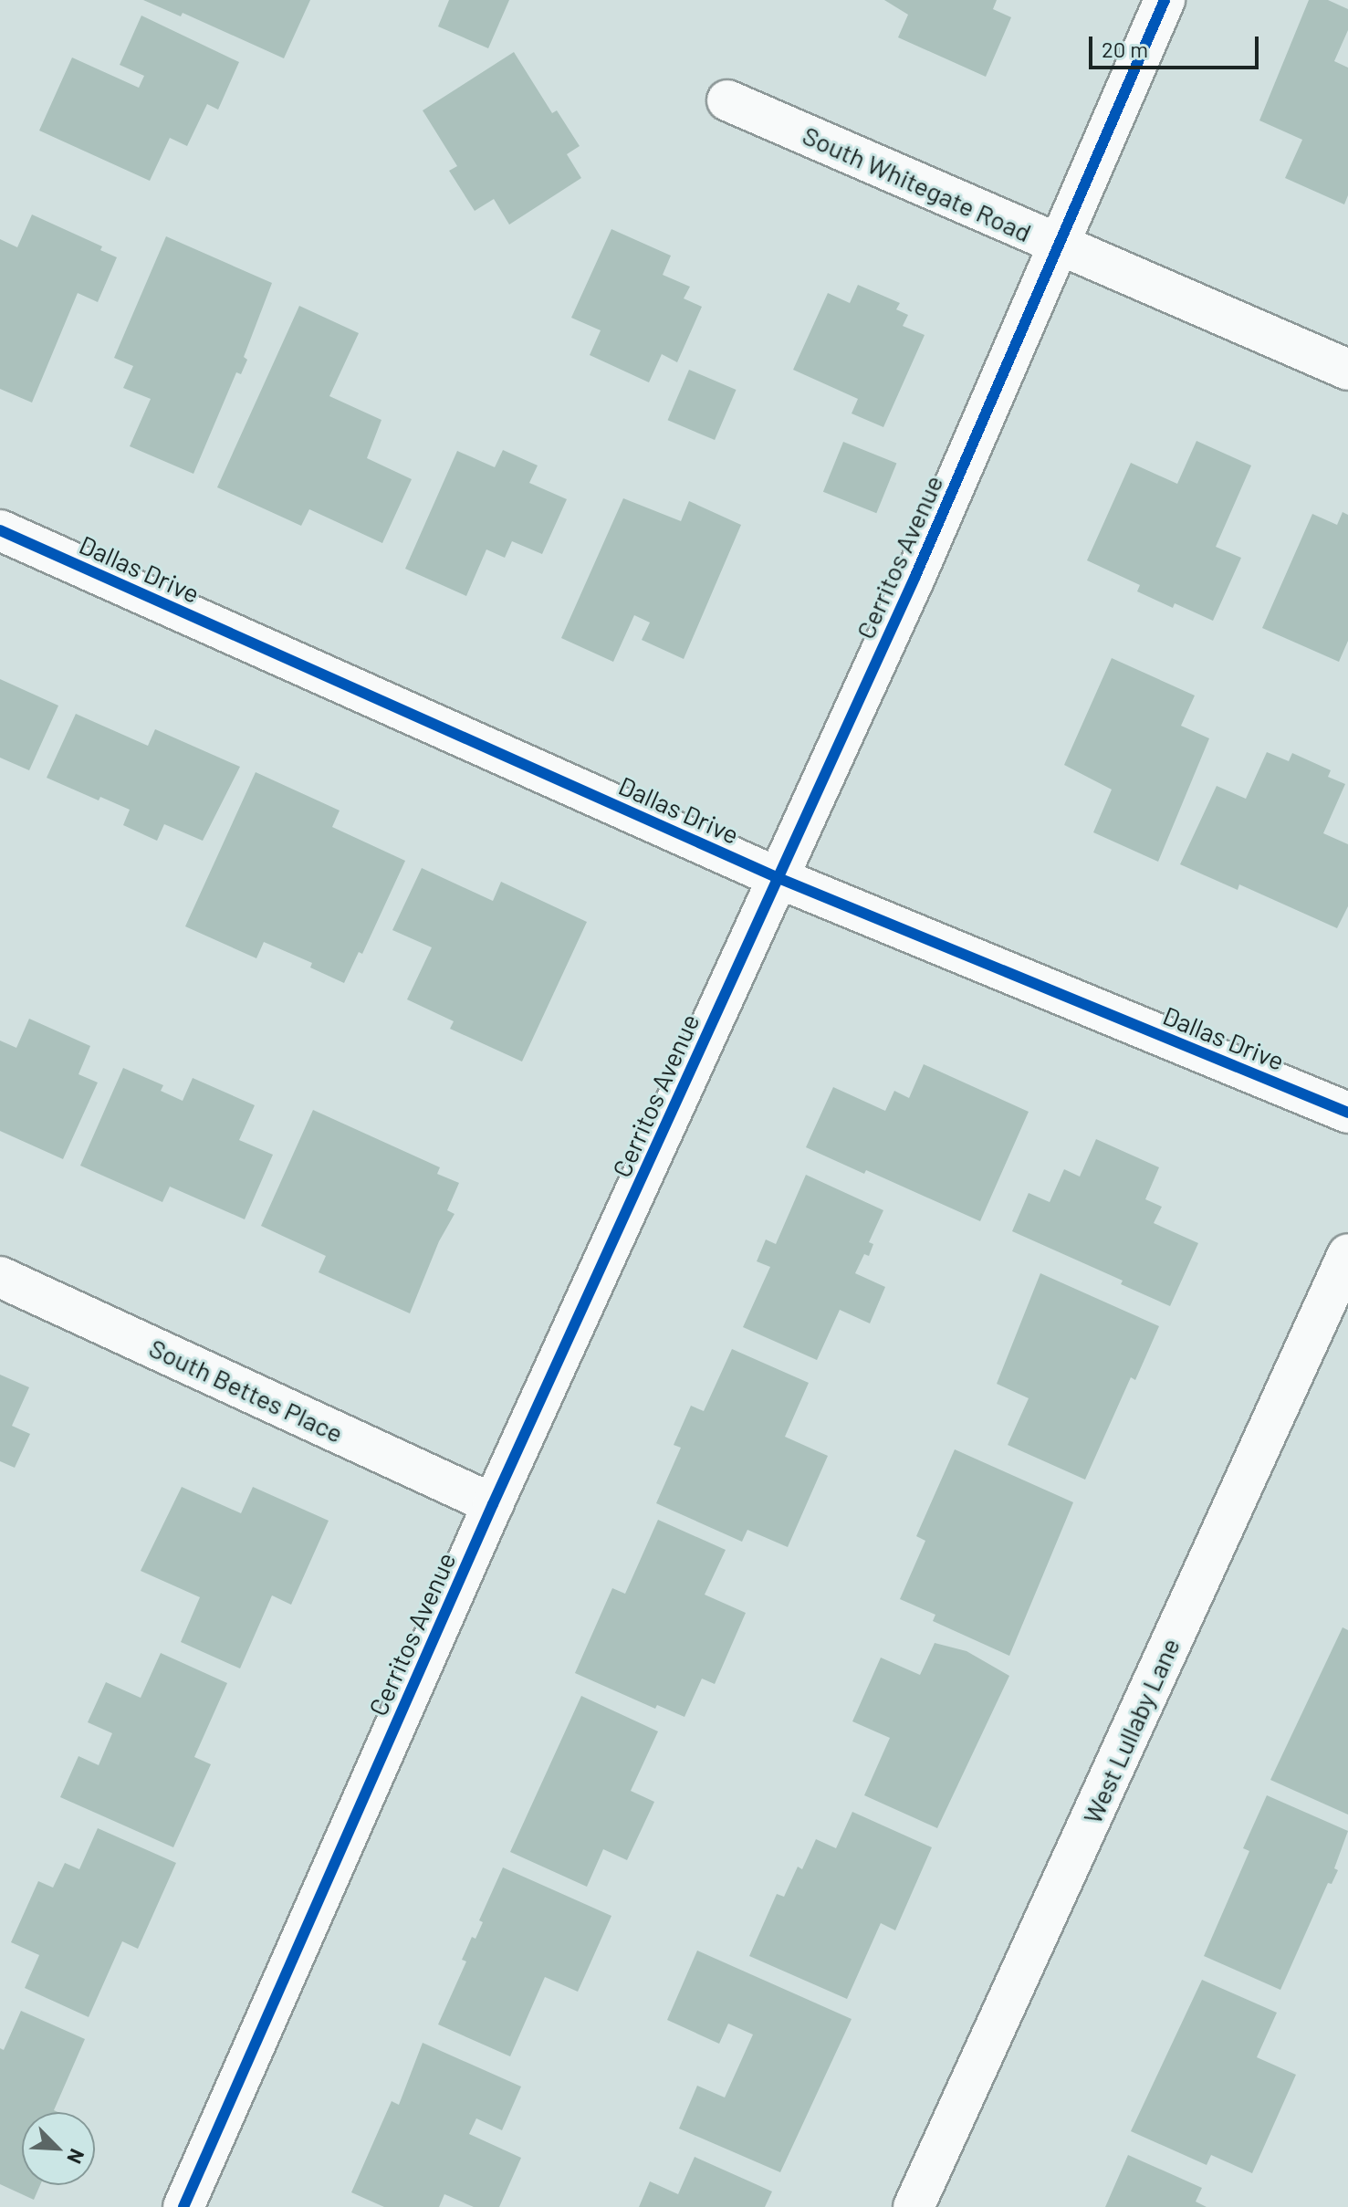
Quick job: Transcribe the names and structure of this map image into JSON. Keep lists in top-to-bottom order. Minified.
{"streets":{"street":["South Whitegate Road","Cerritos Avenue","Dallas Drive","South Bettes Place","West Lullaby Lane"]},"crossings":[["South Whitegate Road","Cerritos Avenue"],["Cerritos Avenue","Dallas Drive"],["Cerritos Avenue","South Bettes Place"]],"scale_bar":"20 m","north":"bottom right"}
